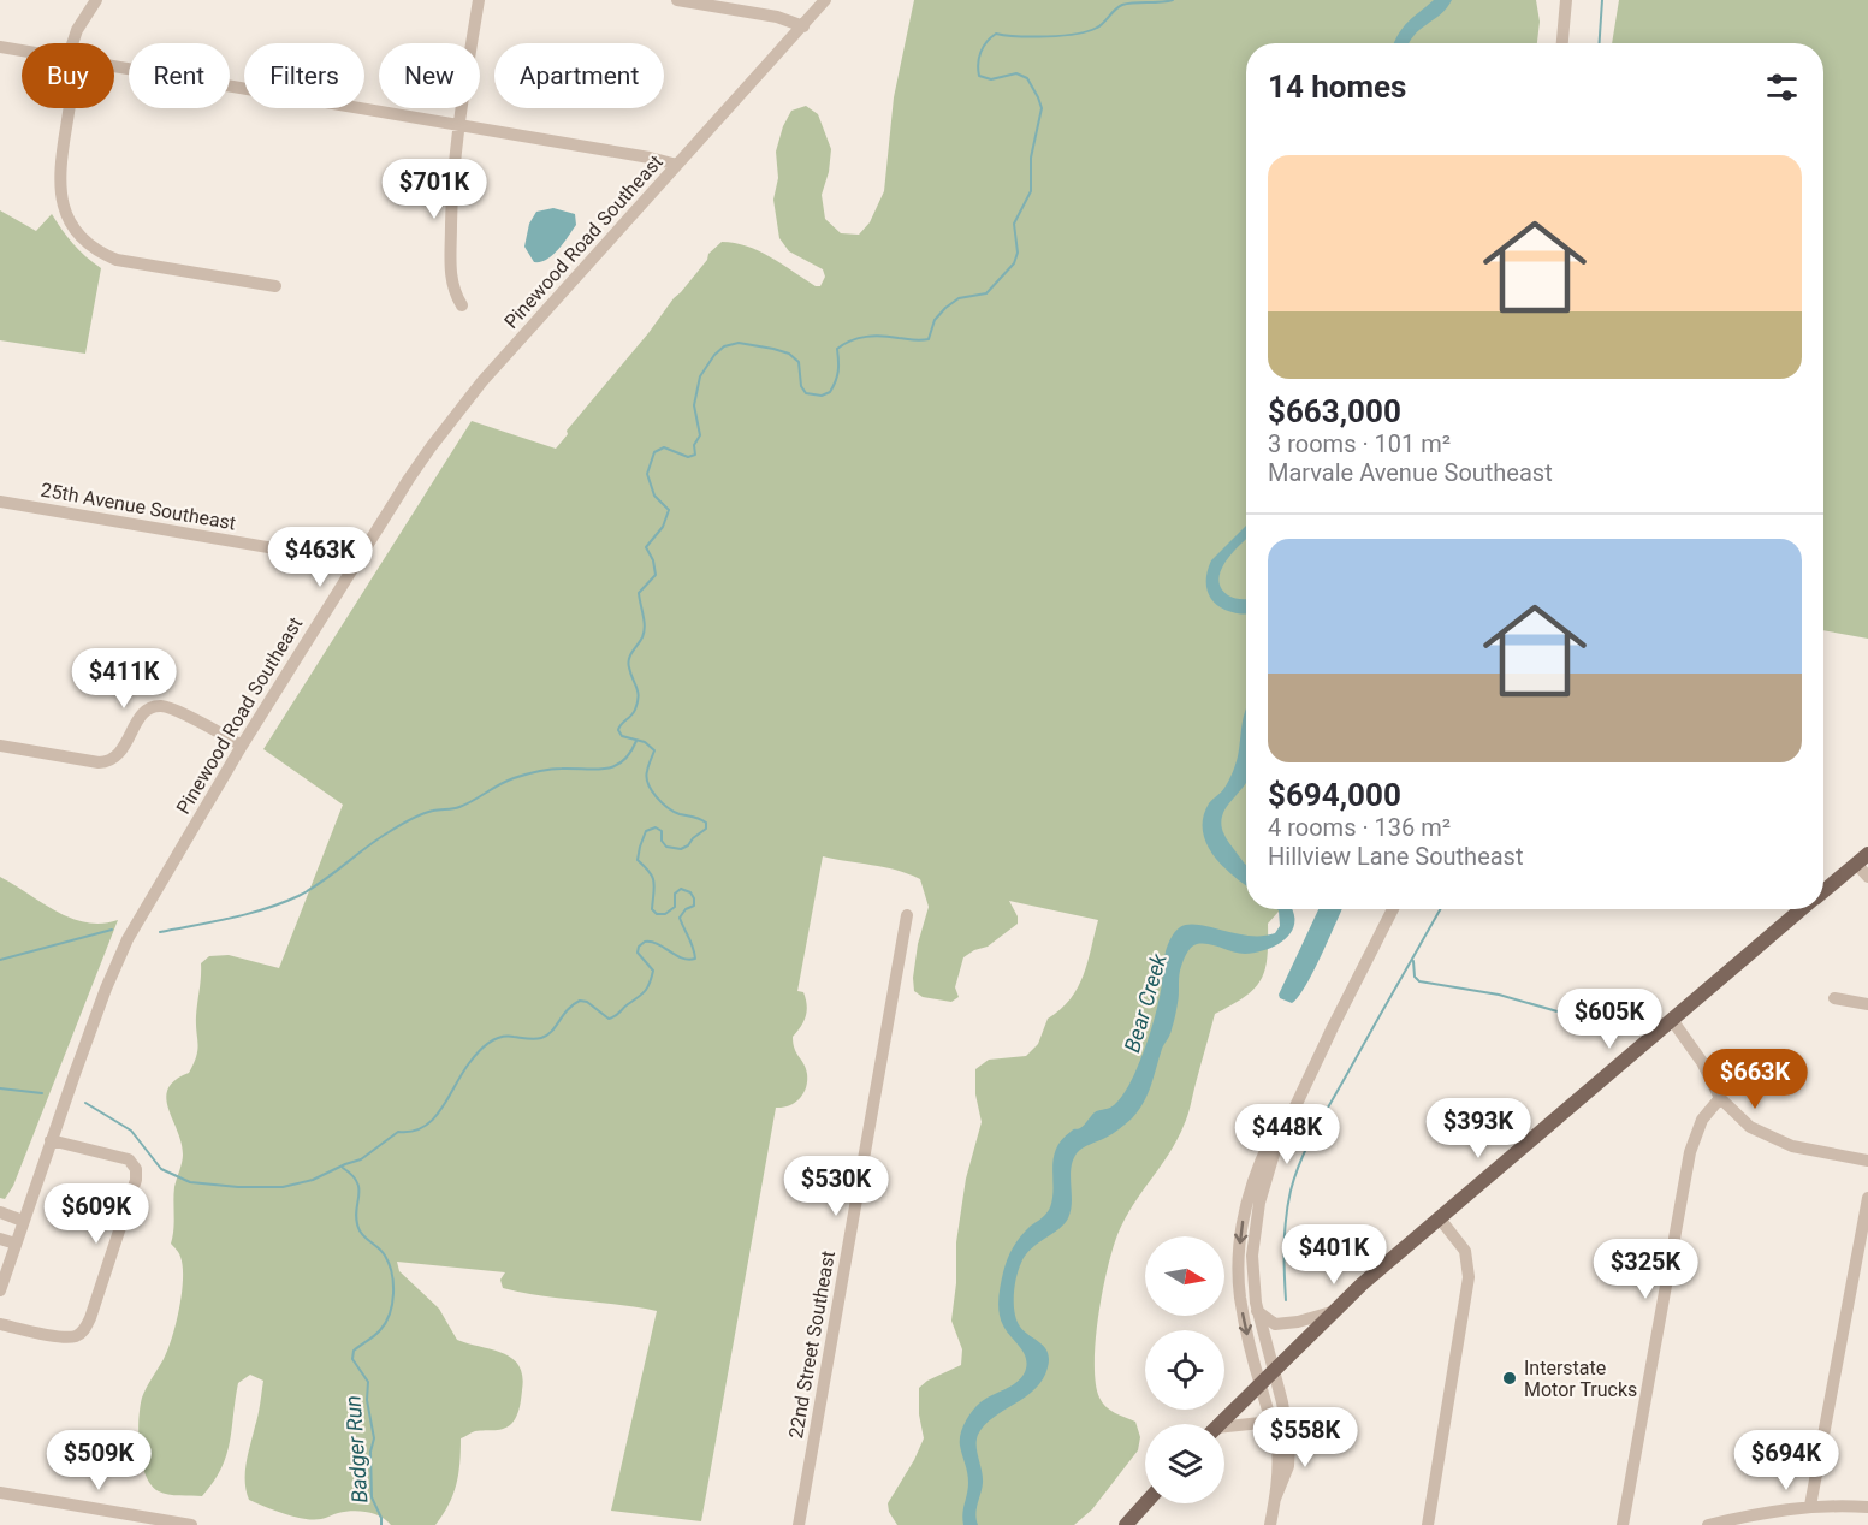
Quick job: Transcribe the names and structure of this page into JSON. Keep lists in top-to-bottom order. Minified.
{"streets":{"street":["Pinewood Road Southeast","25th Avenue Southeast","22nd Street Southeast"]},"crossings":[["Pinewood Road Southeast","25th Avenue Southeast"]],"water":["Bear Creek","Badger Run"],"places":["Interstate Motor Trucks"],"north":"right","page":{"chip":["Buy","Rent","Filters","New","Apartment"],"heading":"14 homes","list":[{"name":"$663,000","note":"3 rooms · 101 m² · Marvale Avenue Southeast"},{"name":"$694,000","note":"4 rooms · 136 m² · Hillview Lane Southeast"}],"price":["$701K","$463K","$411K","$605K","$663K","$393K","$448K","$530K","$609K","$401K","$325K","$558K","$509K","$694K"]}}
